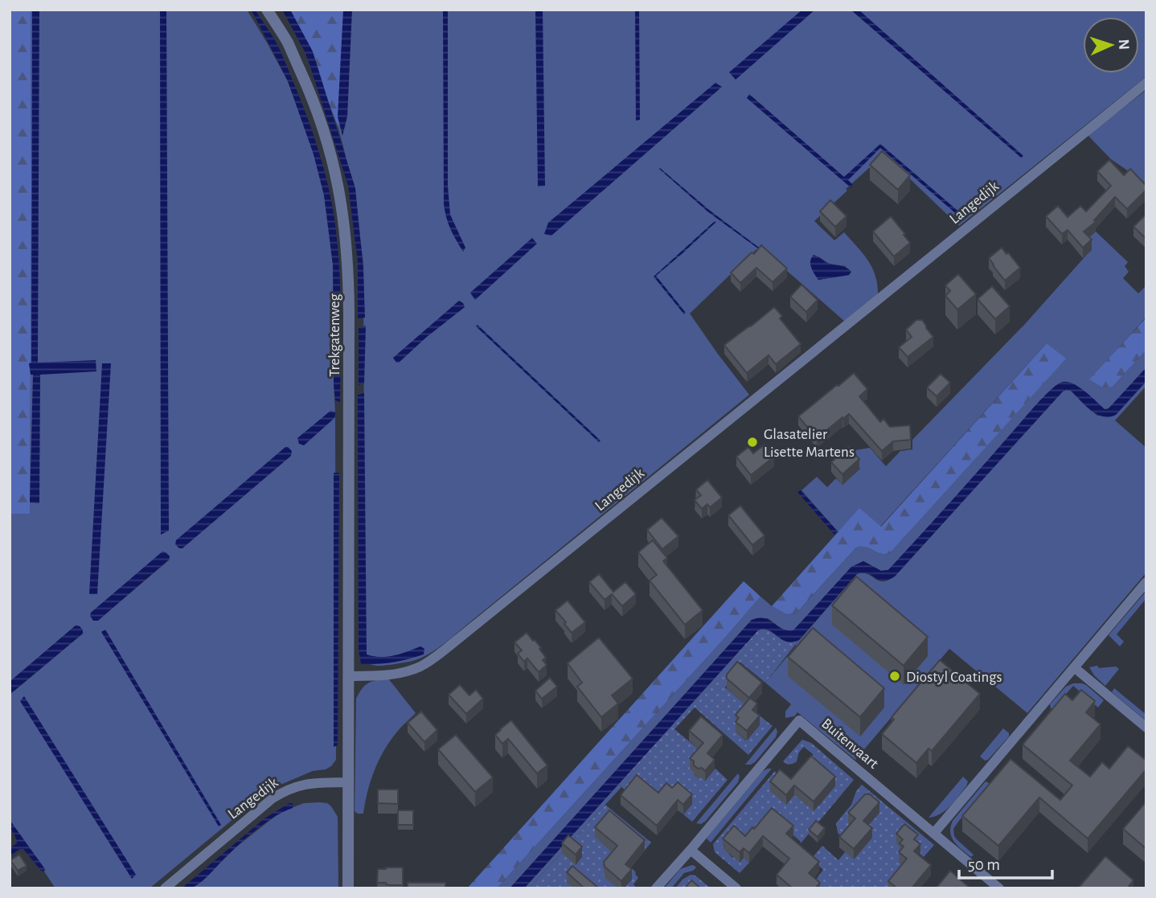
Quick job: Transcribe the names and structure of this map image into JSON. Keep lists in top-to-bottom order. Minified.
{"streets":{"street":["Langedijk","Trekgatenweg","Buitenvaart"]},"crossings":[["Langedijk","Trekgatenweg"]],"places":["Glasatelier Lisette Martens","Diostyl Coatings"],"scale_bar":"50 m","north":"right"}
